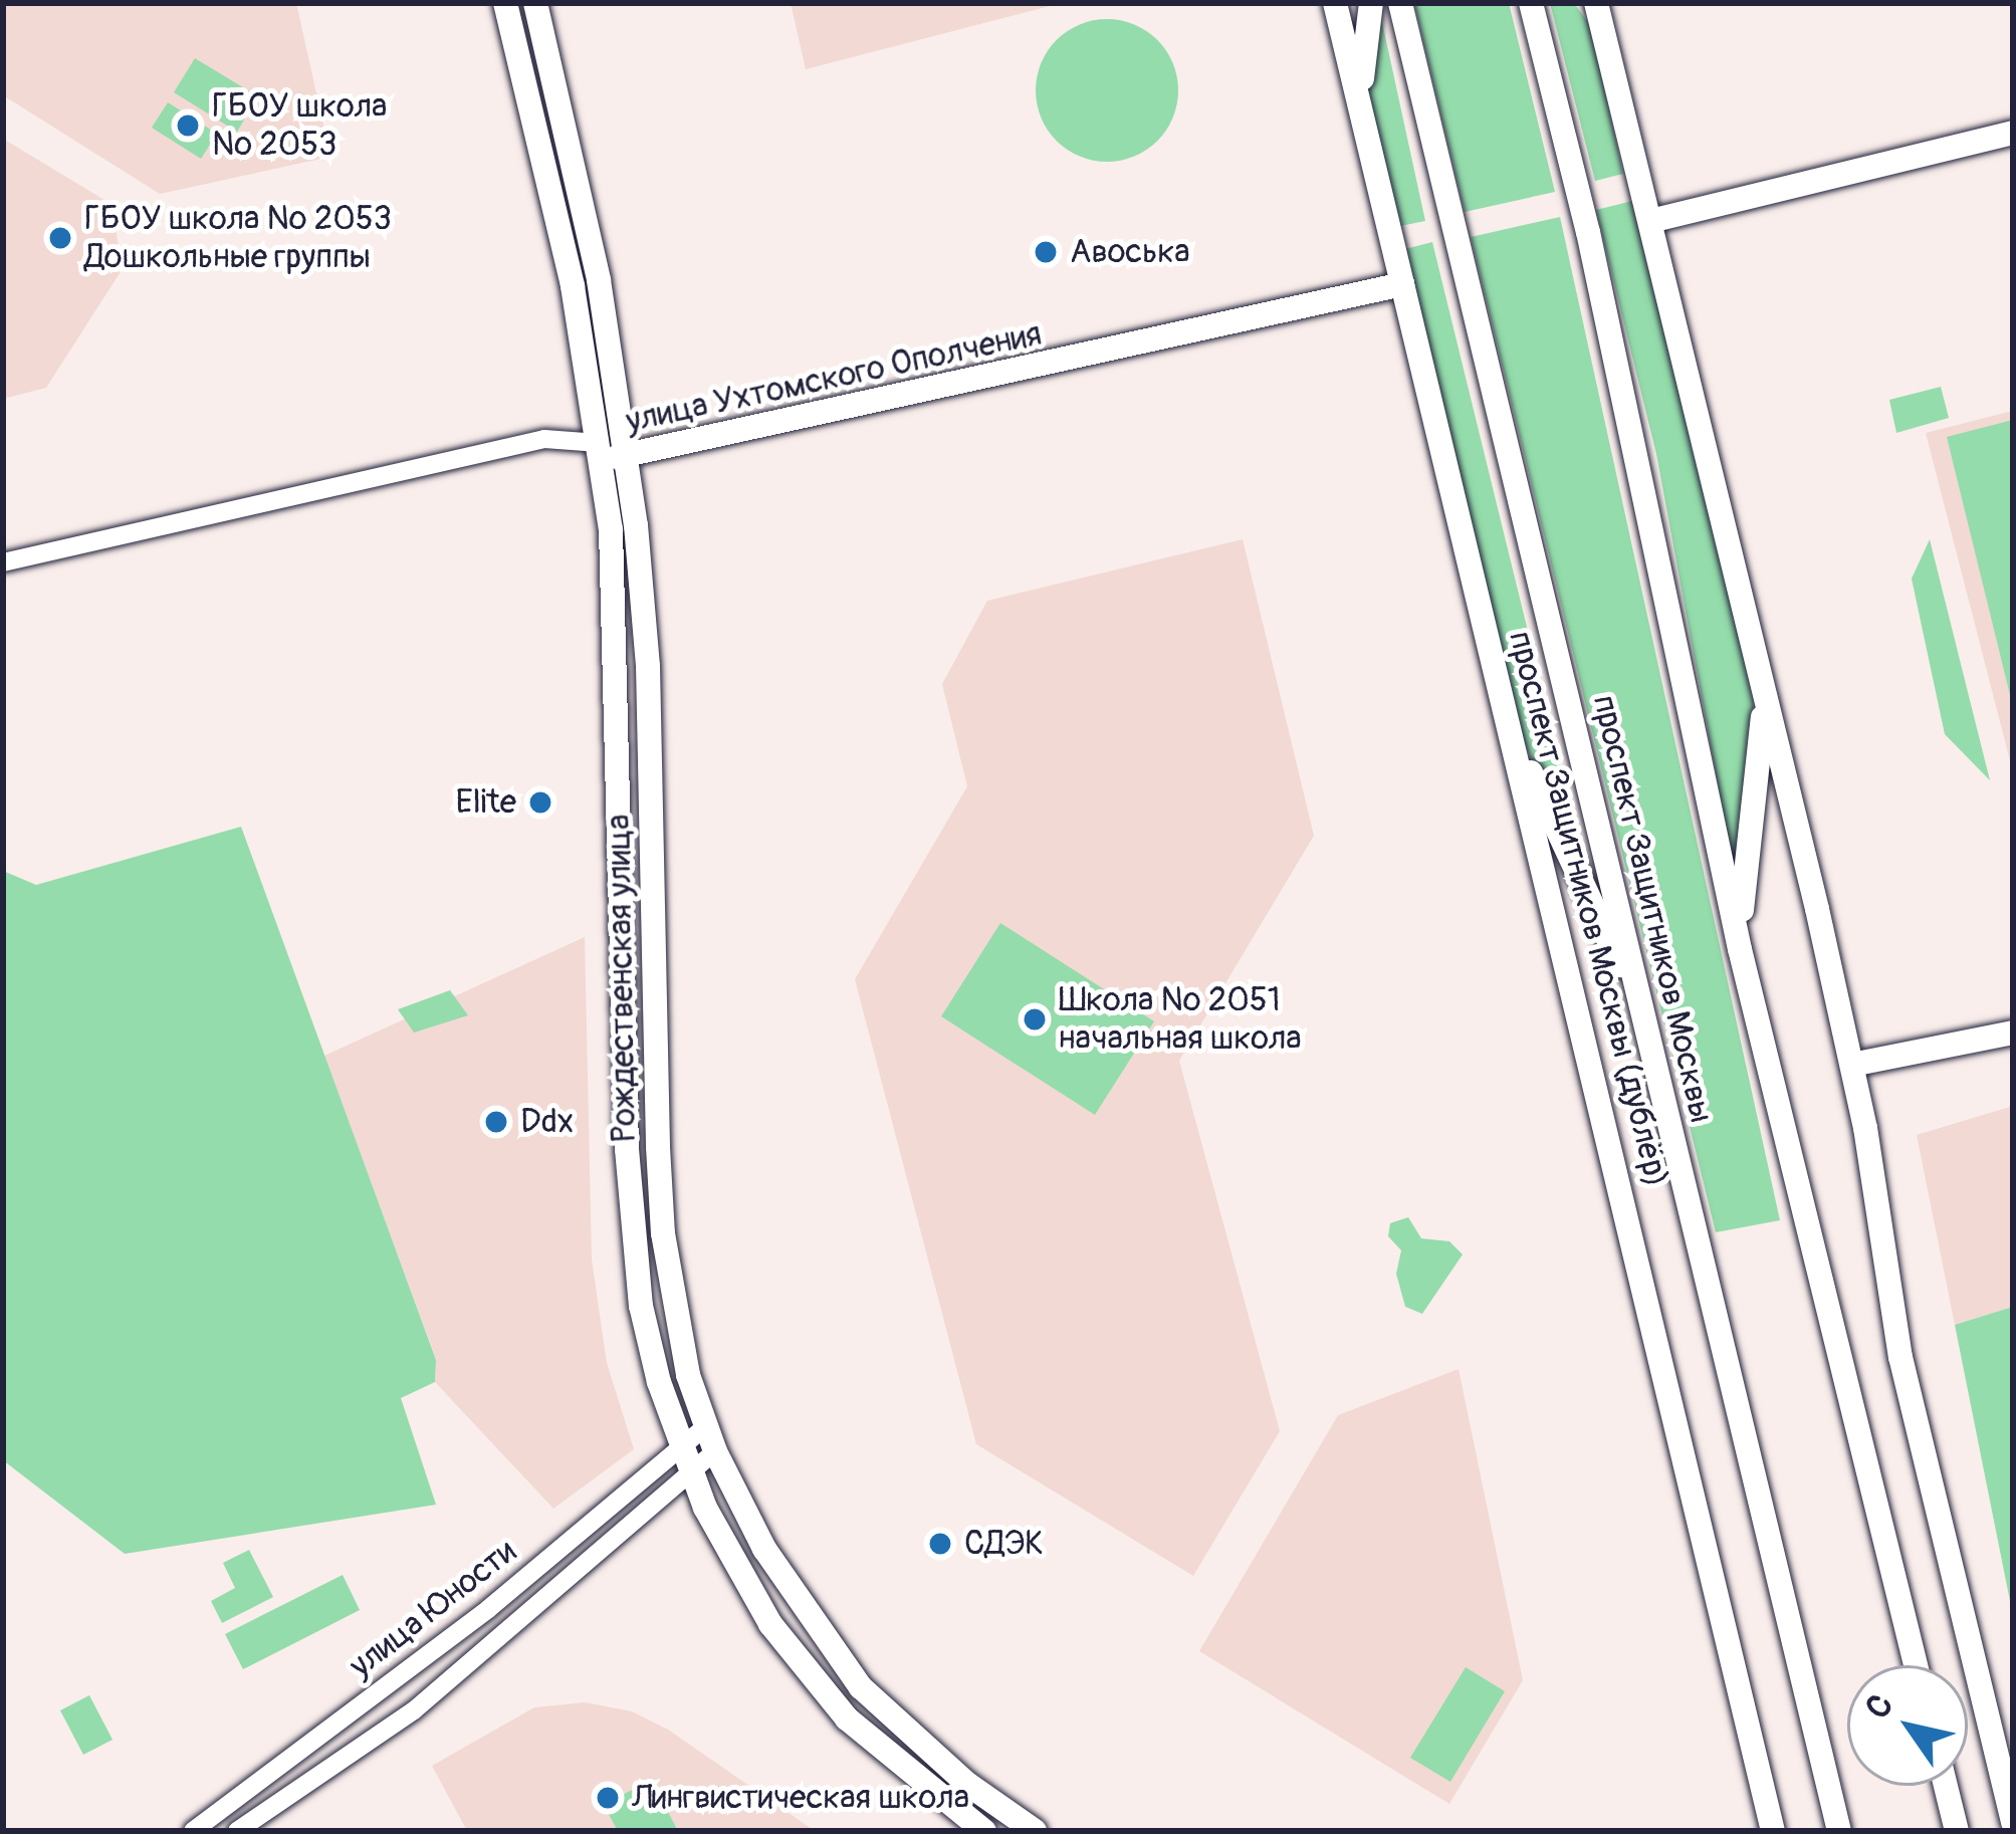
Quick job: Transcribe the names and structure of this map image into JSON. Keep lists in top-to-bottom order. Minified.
{"streets":{"street":["улица Ухтомского Ополчения","проспект Защитников Москвы (дублёр)","проспект Защитников Москвы","Рождественская улица","улица Юности"]},"crossings":[["улица Ухтомского Ополчения","проспект Защитников Москвы (дублёр)"],["улица Ухтомского Ополчения","Рождественская улица"],["Рождественская улица","улица Юности"]],"places":["ГБОУ школа № 2053","ГБОУ школа № 2053 Дошкольные группы","Авоська","Elite","Школа № 2051 начальная школа","Ddx","СДЭК","Лингвистическая школа"],"north":"top left"}
